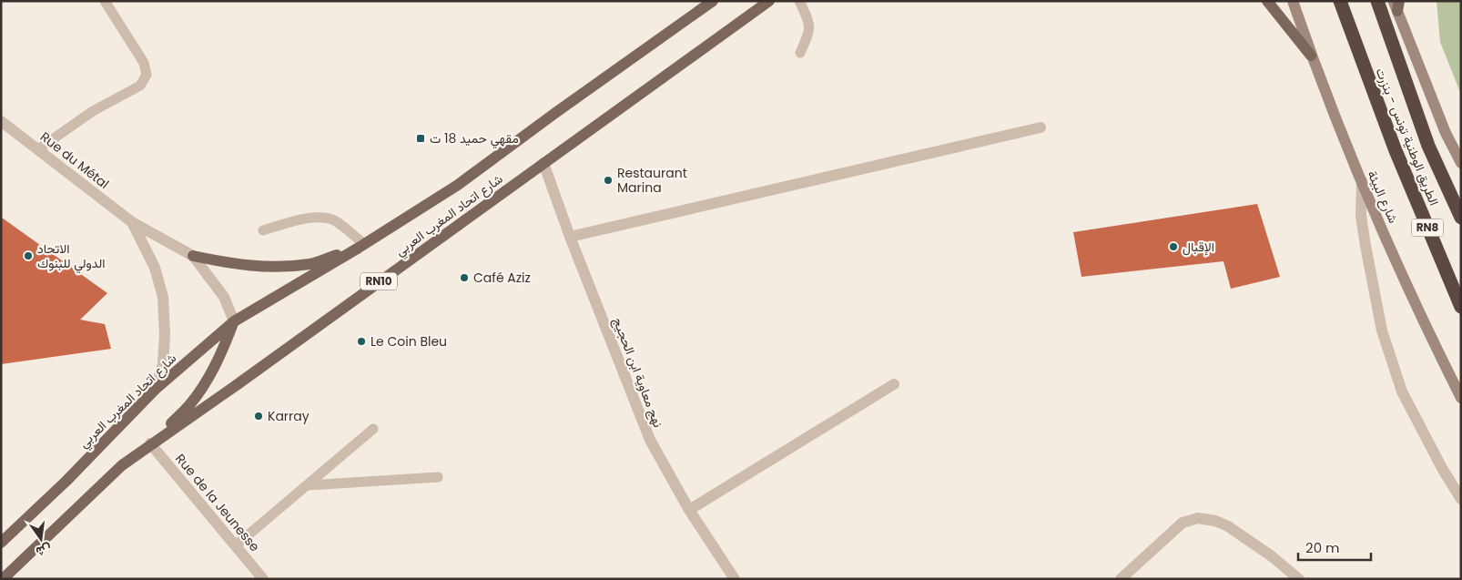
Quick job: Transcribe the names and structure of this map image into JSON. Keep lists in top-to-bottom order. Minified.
{"streets":{"highway":["الطريق الوطنية تونس - بنزرت","RN8"],"main road":["شارع البيئة","شارع اتحاد المغرب العربي","RN10"],"street":["Rue du Métal","نهج معاوية ابن الحجيج","Rue de la Jeunesse"]},"crossings":[["Rue du Métal","شارع اتحاد المغرب العربي"],["شارع اتحاد المغرب العربي","نهج معاوية ابن الحجيج"],["شارع اتحاد المغرب العربي","Rue de la Jeunesse"]],"places":{"transit":["مقهي حميد 18 ت"],"other":["Restaurant Marina","الإقبال","الاتحاد الدولي للبنوك","Café Aziz","Le Coin Bleu","Karray"]},"scale_bar":"20 m","north":"bottom"}
